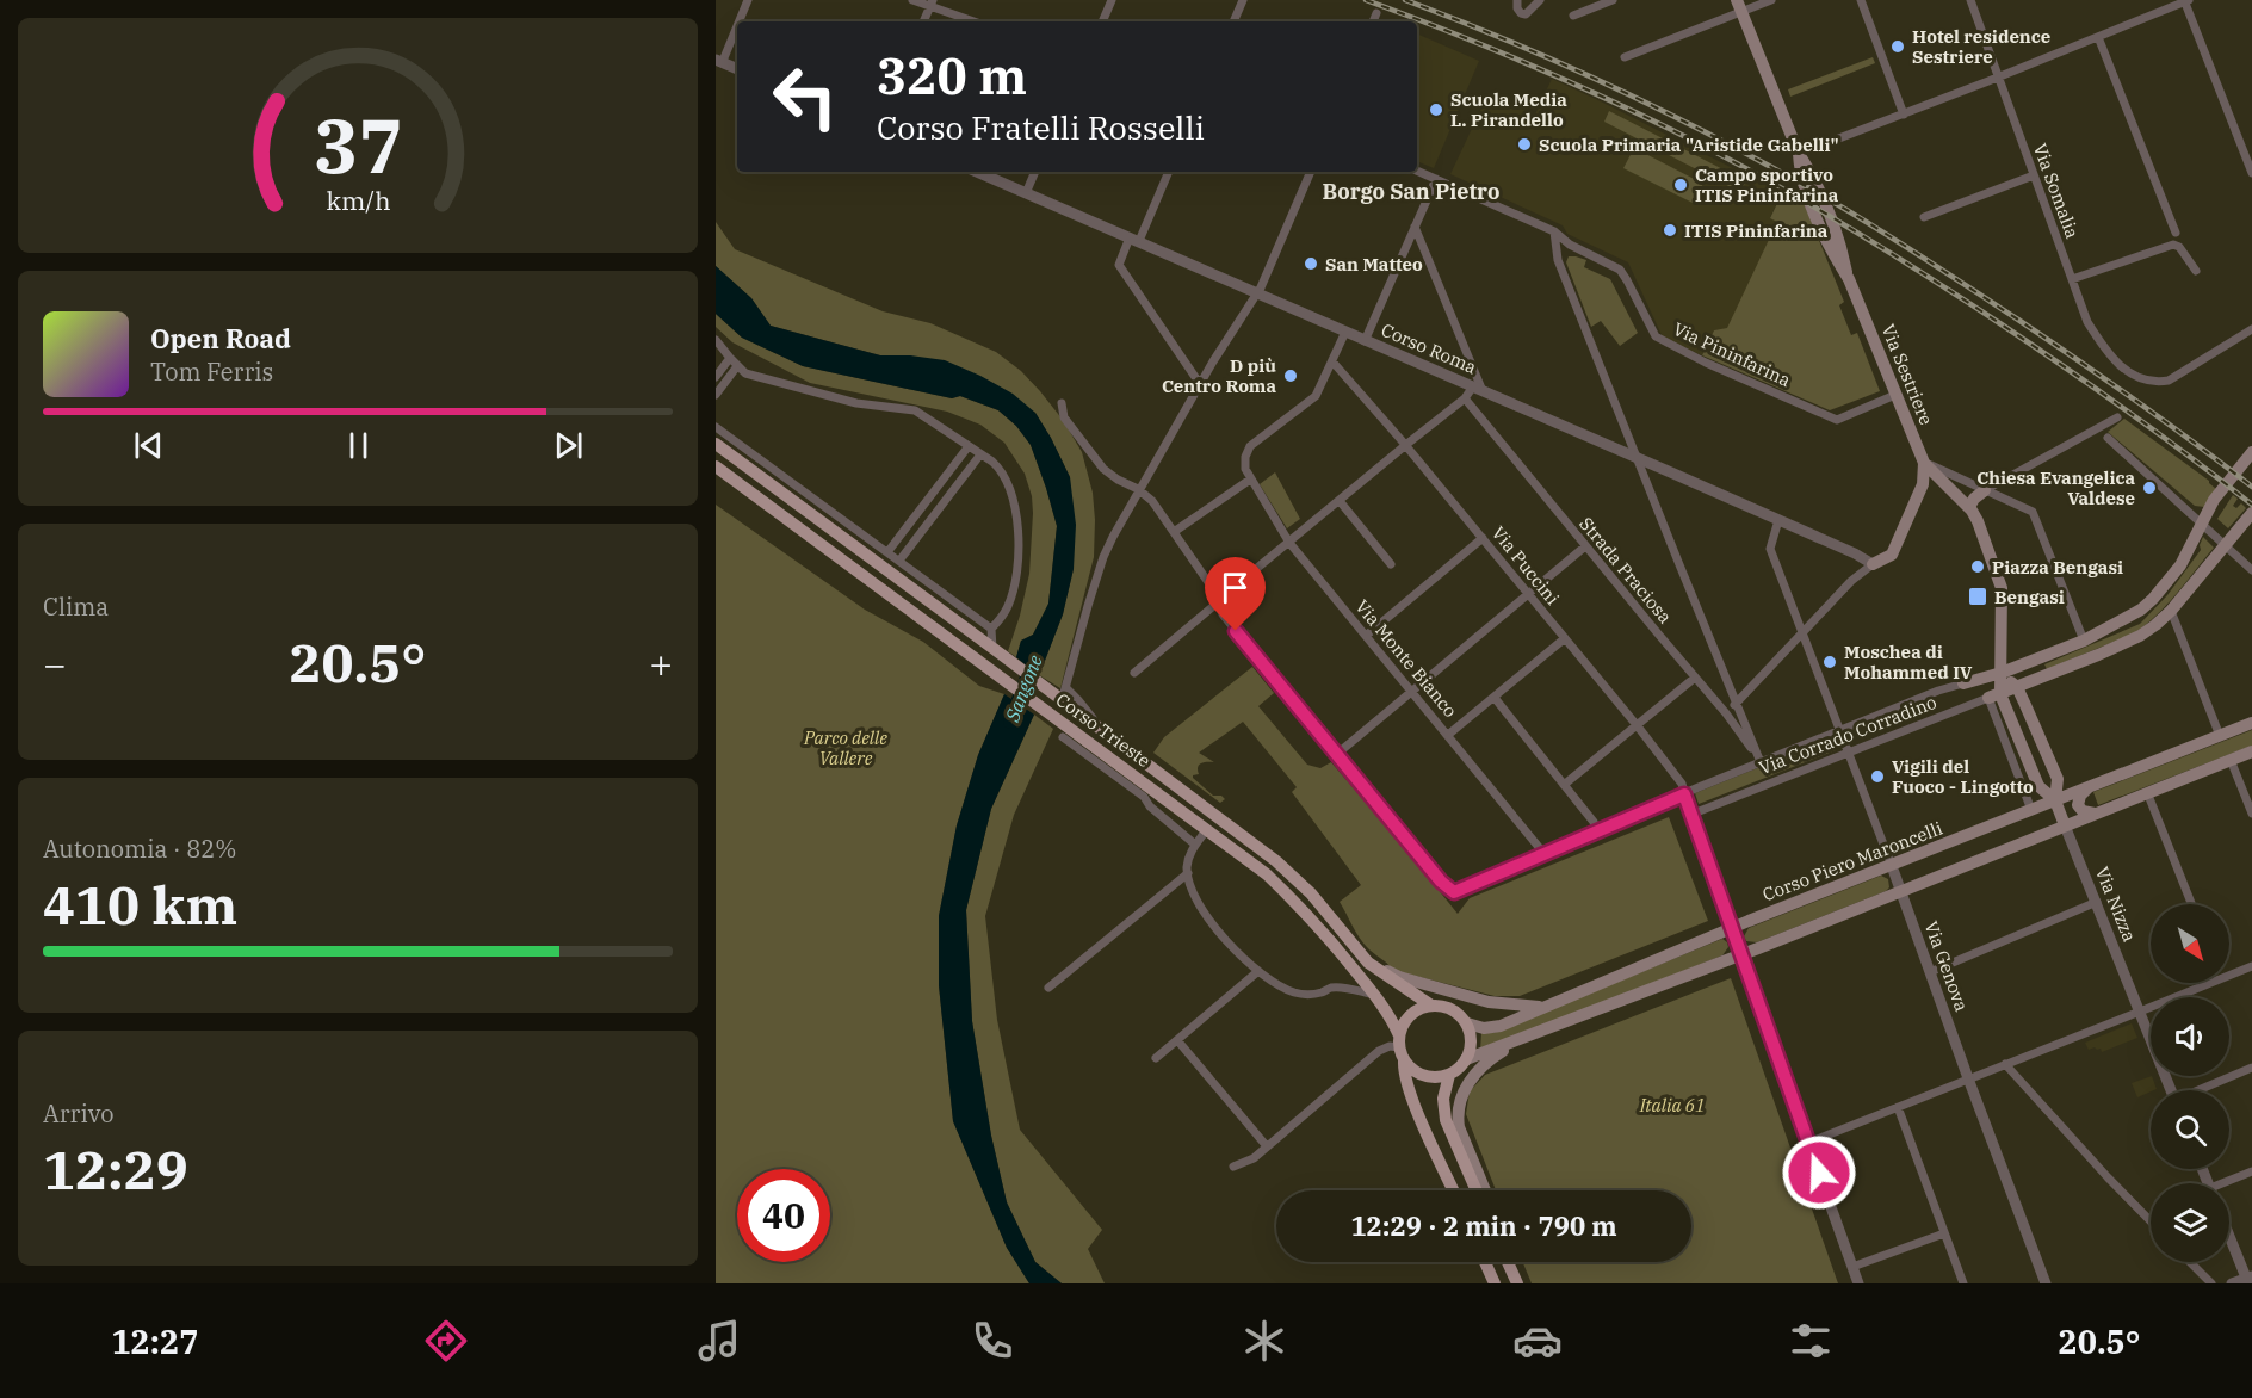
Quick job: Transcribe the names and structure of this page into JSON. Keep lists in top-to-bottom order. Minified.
{"streets":{"main road":["Via Sestriere","Corso Trieste","Via Corrado Corradino","Corso Piero Maroncelli","Via Nizza"],"street":["Via Somalia","Corso Roma","Via Pininfarina","Via Puccini","Strada Praciosa","Via Monte Bianco","Via Genova"]},"crossings":[["Corso Roma","Via Sestriere"],["Corso Roma","Via Genova"],["Via Pininfarina","Via Sestriere"],["Via Puccini","Via Corrado Corradino"],["Via Puccini","Corso Piero Maroncelli"],["Strada Praciosa","Via Corrado Corradino"],["Via Monte Bianco","Via Corrado Corradino"],["Corso Trieste","Corso Piero Maroncelli"],["Via Corrado Corradino","Via Nizza"],["Via Corrado Corradino","Via Genova"],["Corso Piero Maroncelli","Via Nizza"],["Corso Piero Maroncelli","Via Genova"]],"districts":["Borgo San Pietro"],"water":["Sangone"],"parks":["Parco delle Vallere","Italia 61"],"places":{"other":["Hotel residence Sestriere","Scuola Media L. Pirandello","Scuola Primaria \"Aristide Gabelli\"","Campo sportivo ITIS Pininfarina","ITIS Pininfarina","San Matteo","D più Centro Roma","Chiesa Evangelica Valdese","Piazza Bengasi","Moschea di Mohammed IV","Vigili del Fuoco - Lingotto"],"transit":["Bengasi"]},"north":"bottom right","page":{"turn":["320 m","Corso Fratelli Rosselli"],"song":["Open Road","Tom Ferris"],"tile":["Clima",["Autonomia · 82%","410 km"],["Arrivo","12:29"]],"heat":["−","20.5°","+"],"limit":"40","trip":"12:29 · 2 min · 790 m","tabs":["12:27","20.5°"],"gauge":["37","km/h"]}}
